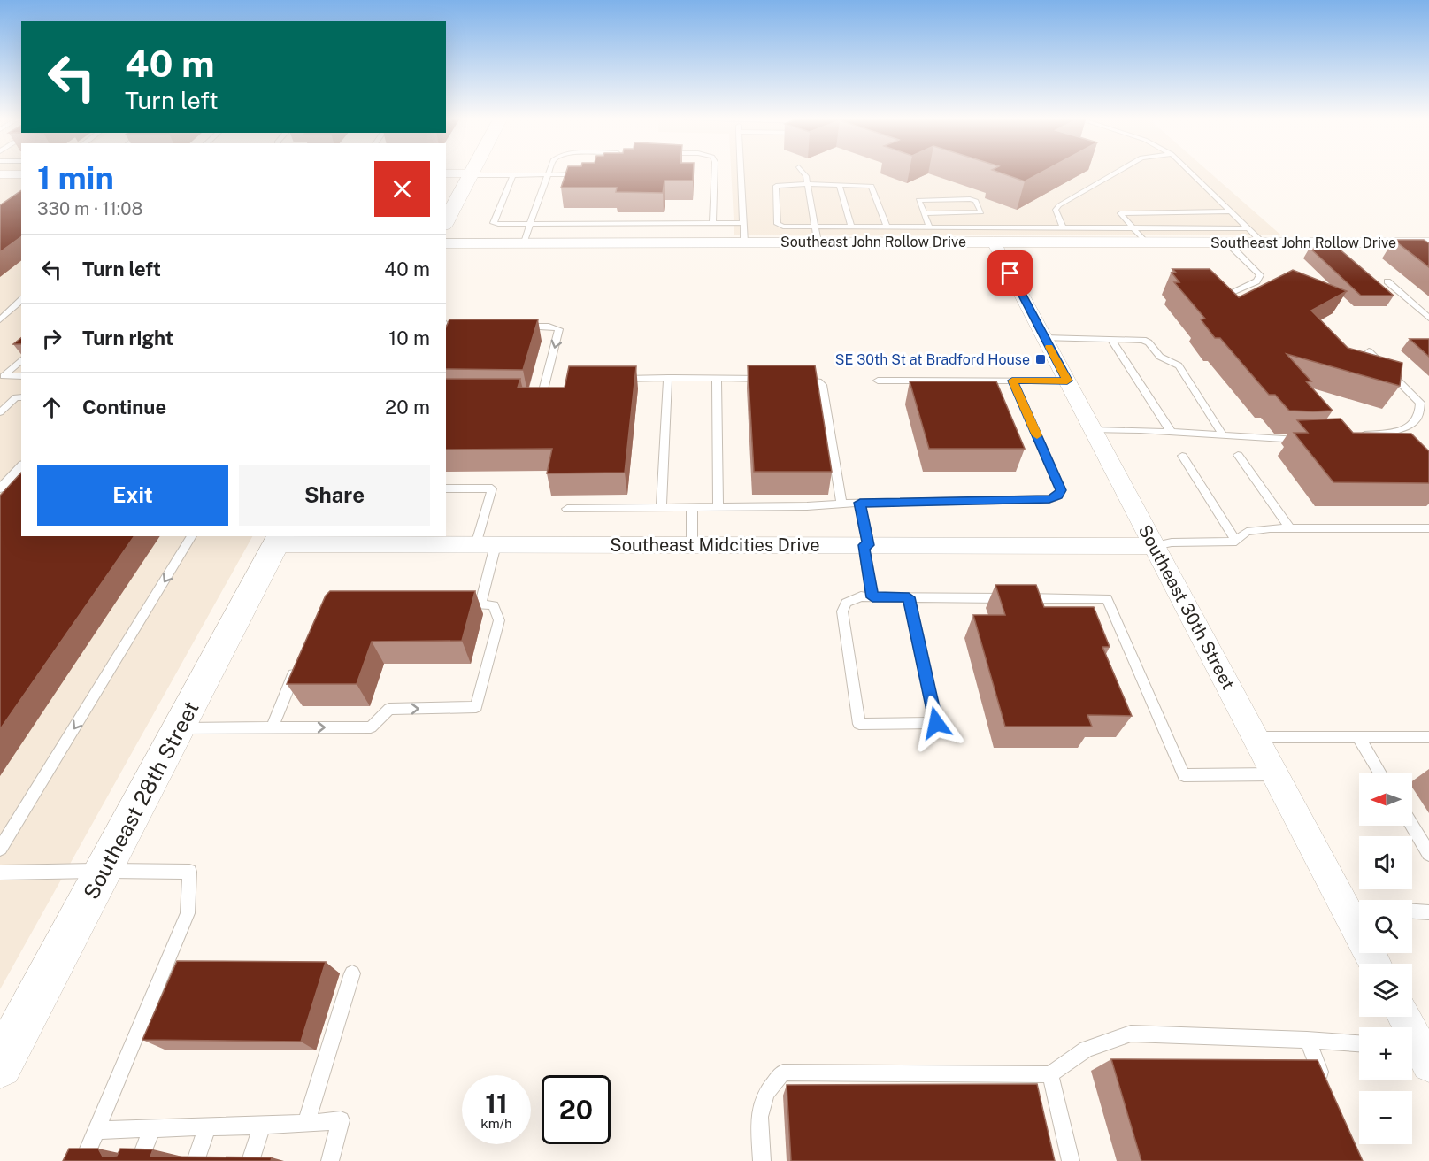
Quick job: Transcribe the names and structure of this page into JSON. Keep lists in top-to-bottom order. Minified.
{"streets":{"main road":["Southeast 28th Street"],"street":["Southeast John Rollow Drive","Southeast Midcities Drive","Southeast 30th Street"]},"crossings":[["Southeast John Rollow Drive","Southeast 30th Street"],["Southeast Midcities Drive","Southeast 30th Street"],["Southeast Midcities Drive","Southeast 28th Street"]],"places":{"transit":["SE 30th St at Bradford House"]},"north":"left","page":{"turn":["40 m","Turn left"],"heading":["1 min","330 m · 11:08"],"list":[{"name":"Turn left","value":"40 m"},{"name":"Turn right","value":"10 m"},{"name":"Continue","value":"20 m"}],"buttons":["Exit","Share"],"map_buttons":["+","−"],"speed":"11 km/h","limit":"20"}}
